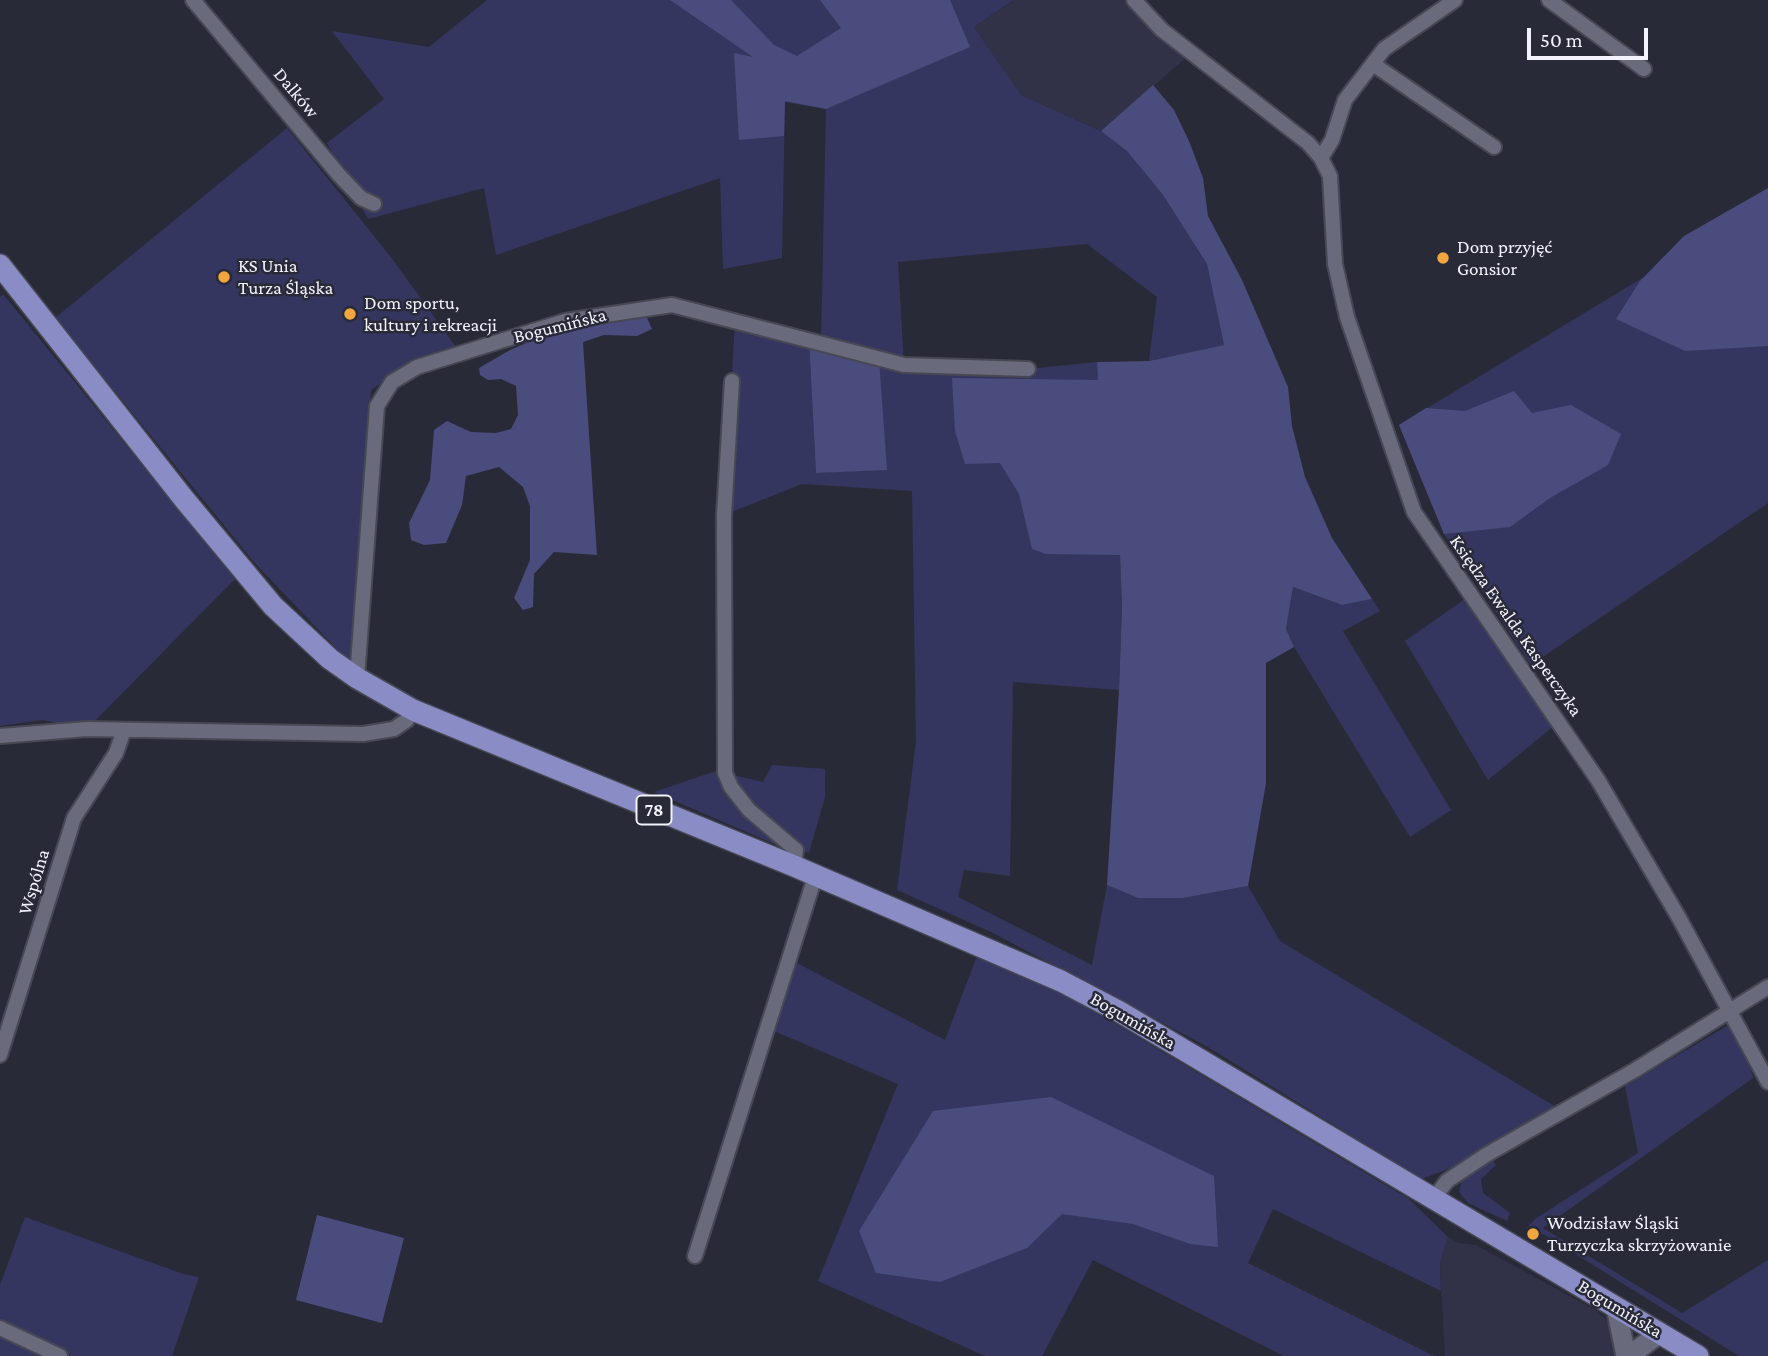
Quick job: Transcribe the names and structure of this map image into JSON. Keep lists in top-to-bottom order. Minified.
{"streets":{"main road":["Bogumińska","78"],"street":["Dalków","Księdza Ewalda Kasperczyka","Wspólna"]},"places":["Dom przyjęć Gonsior","KS Unia Turza Śląska","Dom sportu, kultury i rekreacji","Wodzisław Śląski Turzyczka skrzyżowanie"],"scale_bar":"50 m"}
